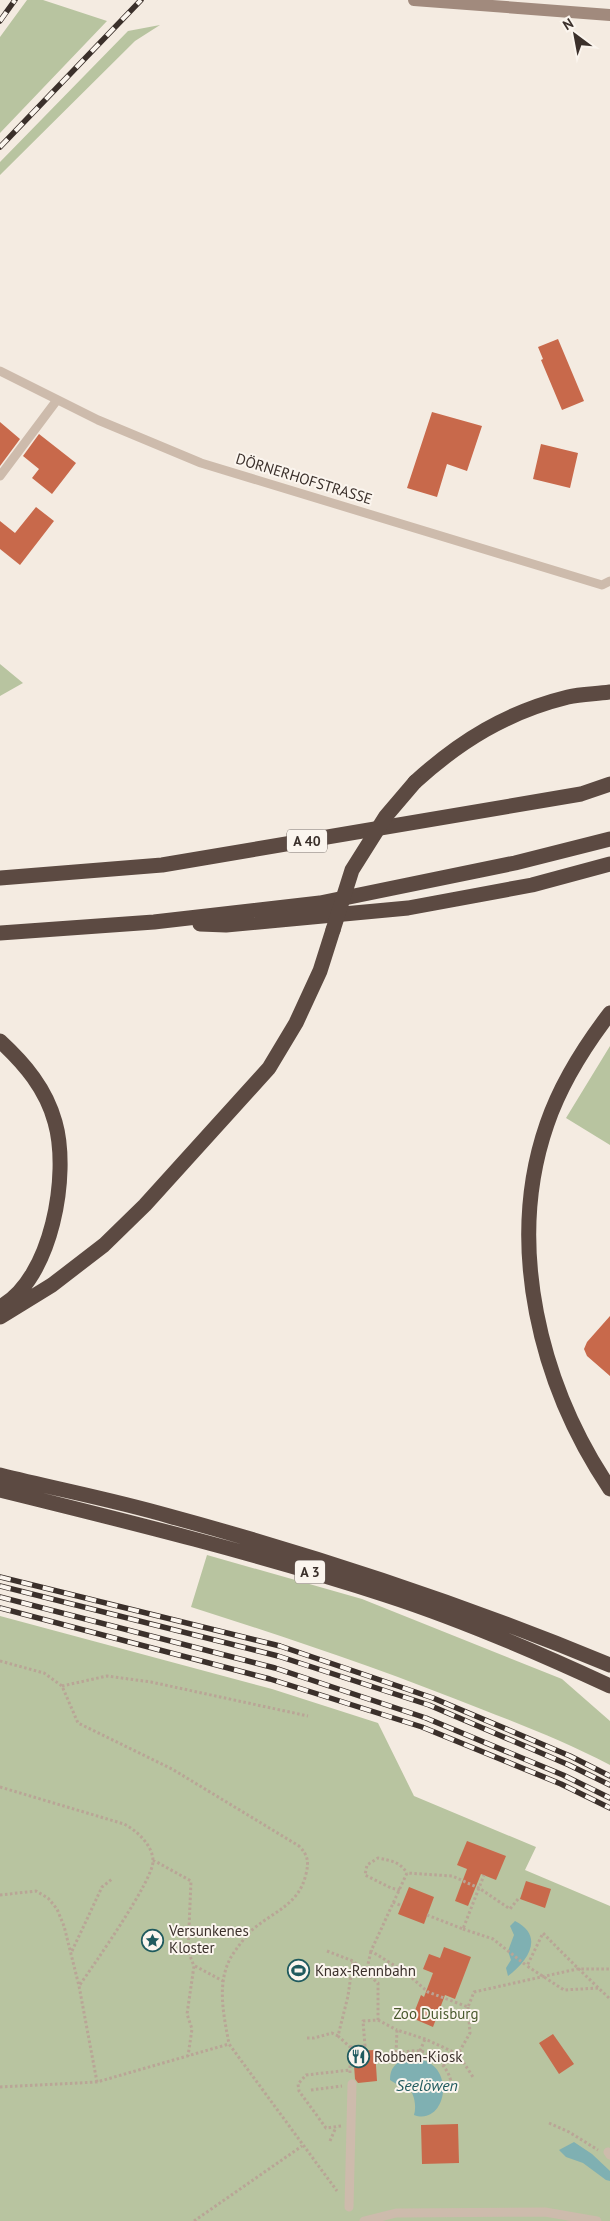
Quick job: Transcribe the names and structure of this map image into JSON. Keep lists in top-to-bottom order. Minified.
{"streets":{"highway":["A 40","A 3"],"lane":["DÖRNERHOFSTRASSE"]},"water":["Seelöwen"],"parks":["Zoo Duisburg"],"places":{"place":["Versunkenes Kloster"],"sports":["Knax-Rennbahn"],"restaurant":["Robben-Kiosk"]},"north":"top left"}
